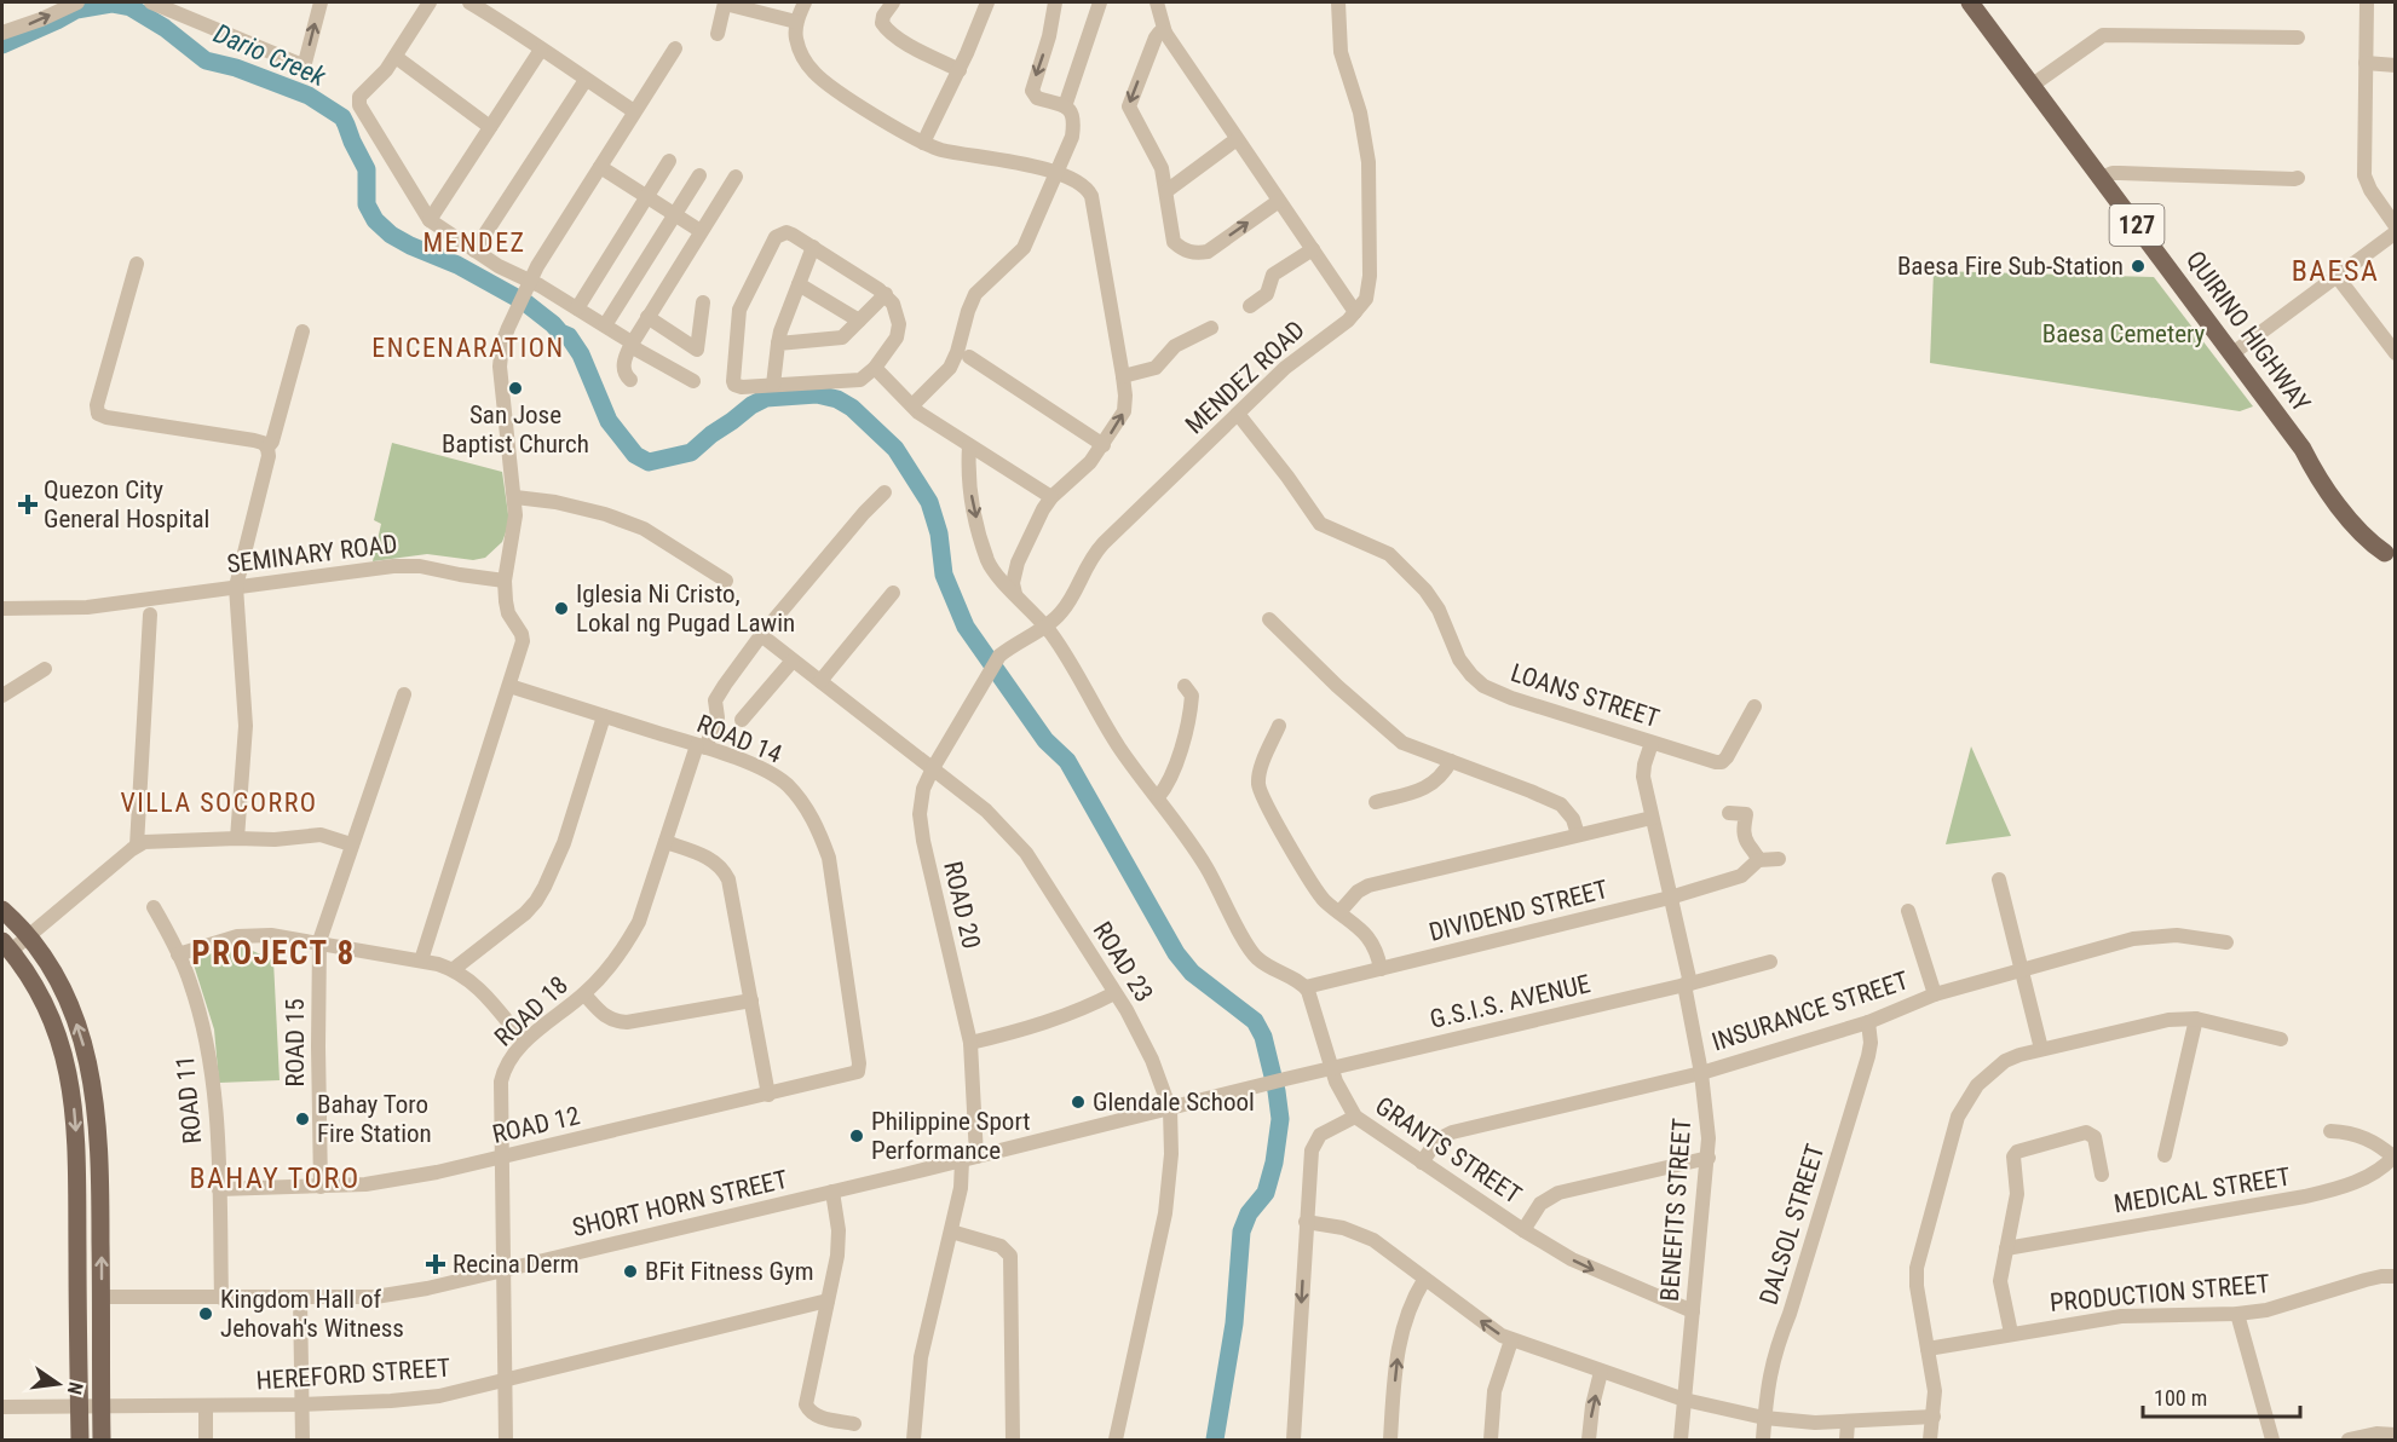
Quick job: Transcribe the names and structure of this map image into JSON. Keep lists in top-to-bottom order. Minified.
{"streets":{"main road":["127","QUIRINO HIGHWAY"],"street":["MENDEZ ROAD","SEMINARY ROAD","LOANS STREET","ROAD 14","ROAD 20","DIVIDEND STREET","ROAD 23","G.S.I.S. AVENUE","ROAD 18","INSURANCE STREET","ROAD 15","ROAD 11","ROAD 12","GRANTS STREET","MEDICAL STREET","SHORT HORN STREET","BENEFITS STREET","DALSOL STREET","PRODUCTION STREET","HEREFORD STREET"]},"crossings":[["MENDEZ ROAD","LOANS STREET"],["MENDEZ ROAD","ROAD 20"],["LOANS STREET","BENEFITS STREET"],["ROAD 14","ROAD 18"],["ROAD 14","ROAD 12"],["ROAD 20","ROAD 23"],["ROAD 20","SHORT HORN STREET"],["DIVIDEND STREET","GRANTS STREET"],["DIVIDEND STREET","BENEFITS STREET"],["ROAD 23","ROAD 18"],["ROAD 23","SHORT HORN STREET"],["G.S.I.S. AVENUE","GRANTS STREET"],["G.S.I.S. AVENUE","SHORT HORN STREET"],["G.S.I.S. AVENUE","BENEFITS STREET"],["ROAD 18","ROAD 12"],["ROAD 18","SHORT HORN STREET"],["ROAD 18","HEREFORD STREET"],["INSURANCE STREET","GRANTS STREET"],["INSURANCE STREET","BENEFITS STREET"],["INSURANCE STREET","DALSOL STREET"],["ROAD 15","ROAD 12"],["ROAD 11","ROAD 12"],["ROAD 11","SHORT HORN STREET"],["GRANTS STREET","BENEFITS STREET"]],"districts":["MENDEZ","BAESA","ENCENARATION","VILLA SOCORRO","PROJECT 8","BAHAY TORO"],"water":["Dario Creek"],"parks":["Baesa Cemetery"],"places":{"other":["Baesa Fire Sub-Station","San Jose Baptist Church","Iglesia Ni Cristo, Lokal ng Pugad Lawin","Glendale School","Bahay Toro Fire Station","Philippine Sport Performance","BFit Fitness Gym","Kingdom Hall of Jehovah's Witness"],"health":["Quezon City General Hospital","Recina Derm"]},"scale_bar":"100 m","north":"right"}
